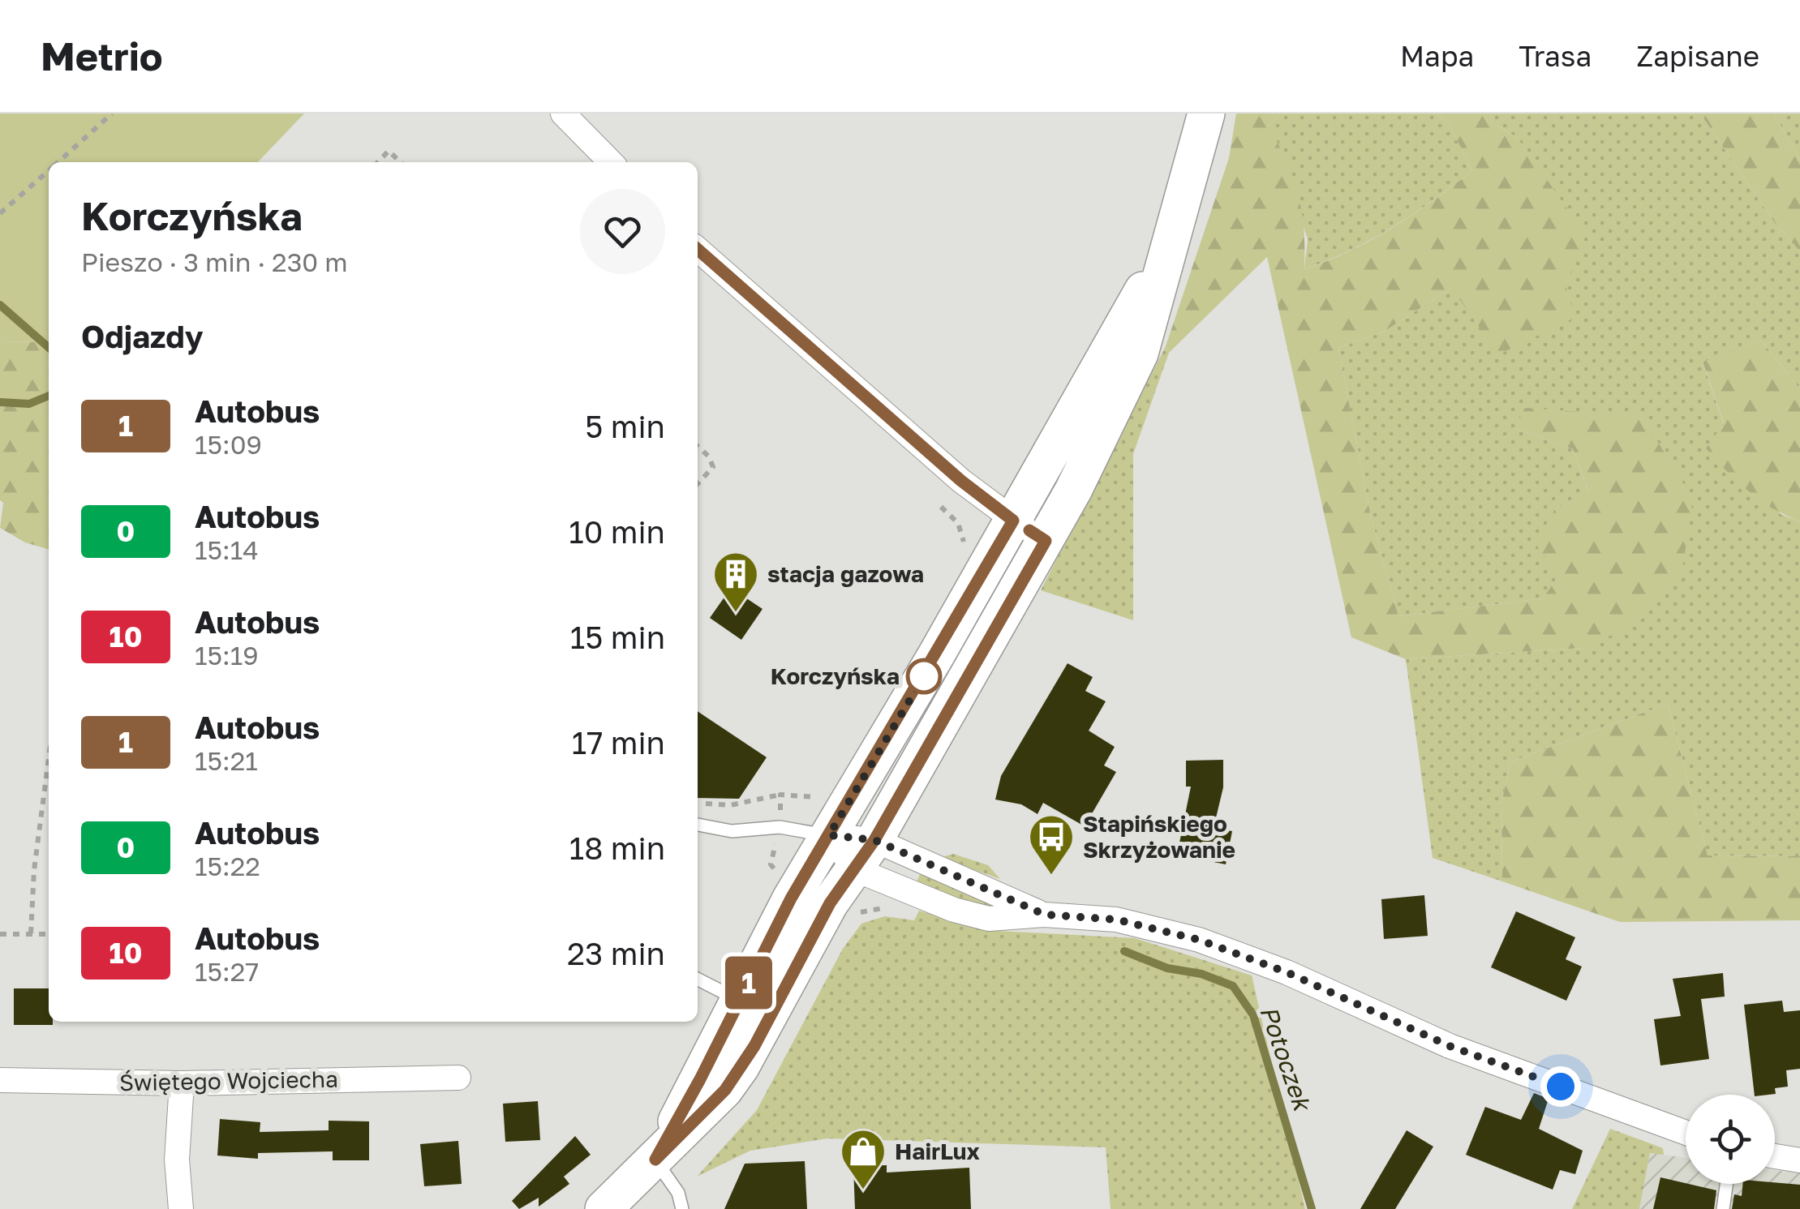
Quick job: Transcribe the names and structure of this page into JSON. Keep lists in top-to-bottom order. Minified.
{"streets":{"street":["Świętego Wojciecha"]},"water":["Potoczek"],"places":{"building":["stacja gazowa"],"other":["Korczyńska"],"bus stop":["Stapińskiego Skrzyżowanie"],"shop":["HairLux"]},"lines":["bus line 1"],"page":{"header":"Metrio","nav":["Mapa","Trasa","Zapisane"],"on_map":"1","heading":[["Korczyńska","Pieszo · 3 min · 230 m"],"Odjazdy"],"list":[{"mark":"1","name":"Autobus","note":"15:09","value":"5 min"},{"mark":"0","name":"Autobus","note":"15:14","value":"10 min"},{"mark":"10","name":"Autobus","note":"15:19","value":"15 min"},{"mark":"1","name":"Autobus","note":"15:21","value":"17 min"},{"mark":"0","name":"Autobus","note":"15:22","value":"18 min"},{"mark":"10","name":"Autobus","note":"15:27","value":"23 min"}]}}
